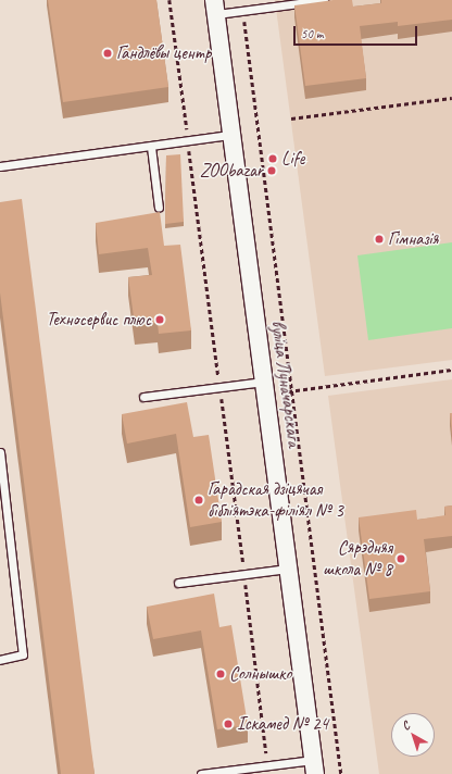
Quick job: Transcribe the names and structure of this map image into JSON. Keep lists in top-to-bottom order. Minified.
{"streets":{"street":["вуліца Луначарскага"]},"places":["Гандлёвы центр","Life","ZOObazar","Гімназія","Техносервис плюс","Гарадская дзіцячая бібліятэка-філіял № 3","Сярэдняя школа № 8","Солнышко","Іскамед № 24"],"scale_bar":"50 m","north":"top left"}
